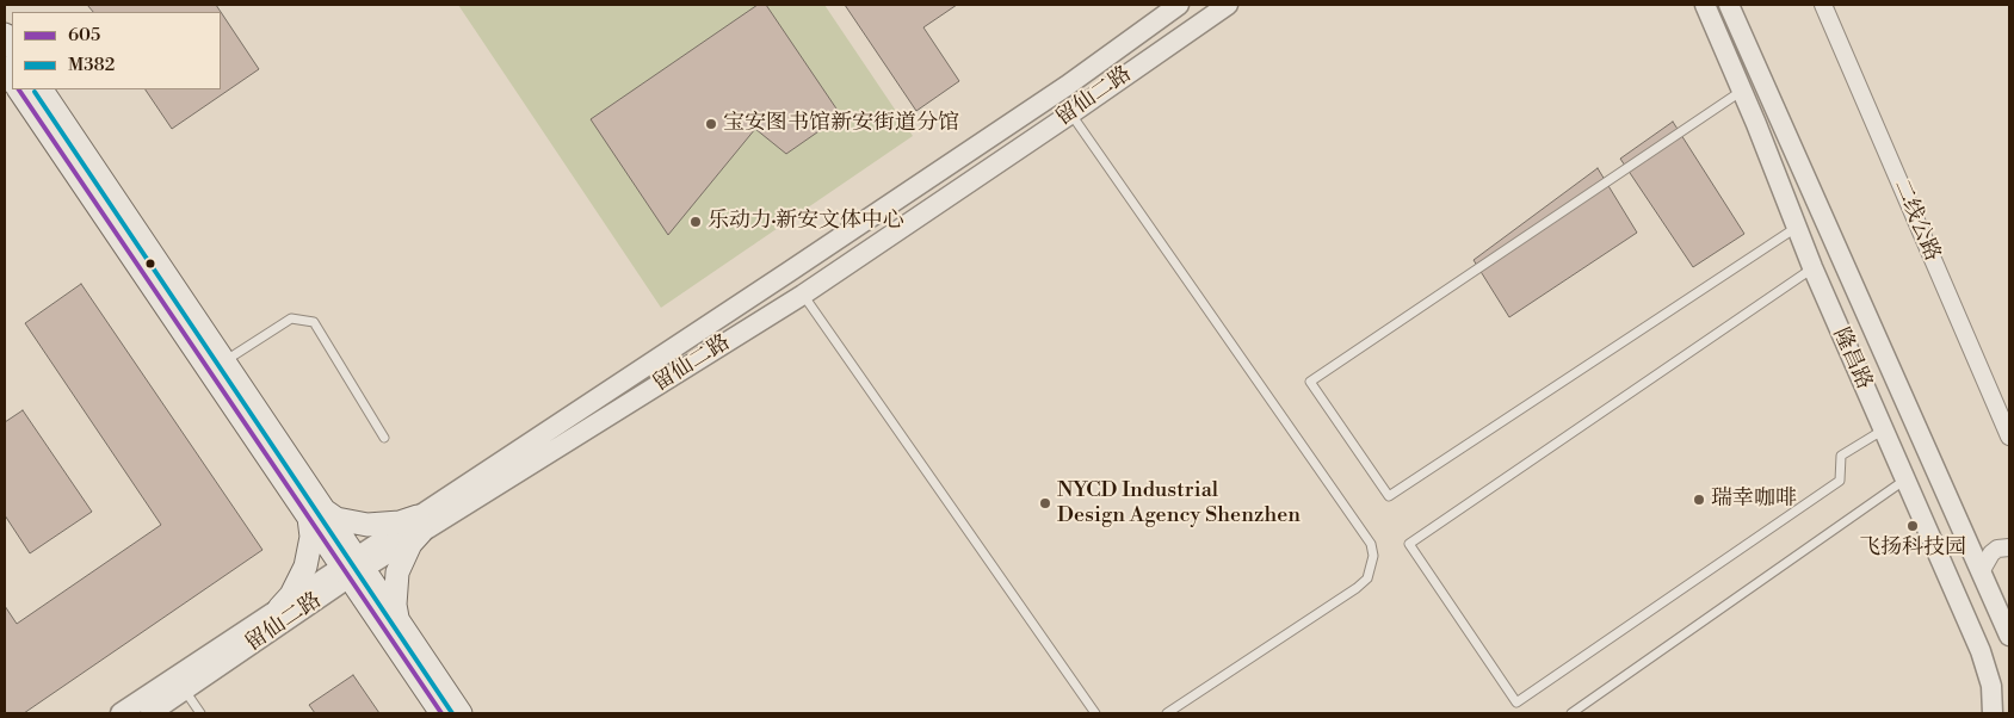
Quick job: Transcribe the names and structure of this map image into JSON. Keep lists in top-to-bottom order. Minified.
{"streets":{"street":["留仙二路","二线公路","隆昌路"]},"places":["宝安图书馆新安街道分馆","乐动力·新安文体中心","瑞幸咖啡","NYCD Industrial Design Agency Shenzhen","飞扬科技园"],"lines":["transit line 605","transit line M382"],"legend":["605","M382"]}
